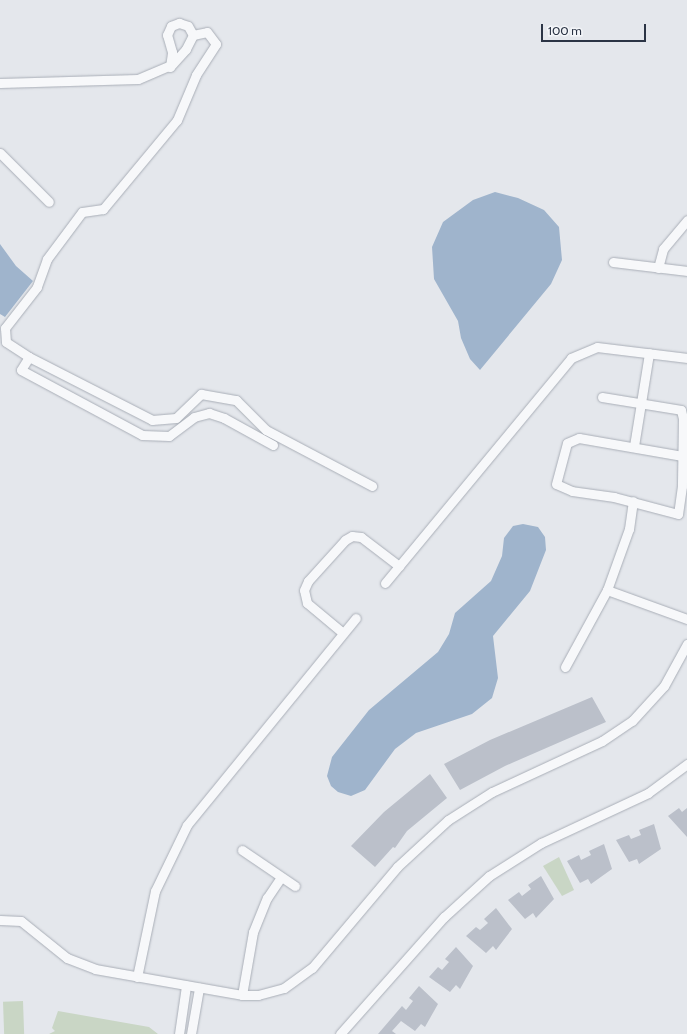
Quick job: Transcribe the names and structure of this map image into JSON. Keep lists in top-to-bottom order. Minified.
{"scale_bar":"100 m"}
